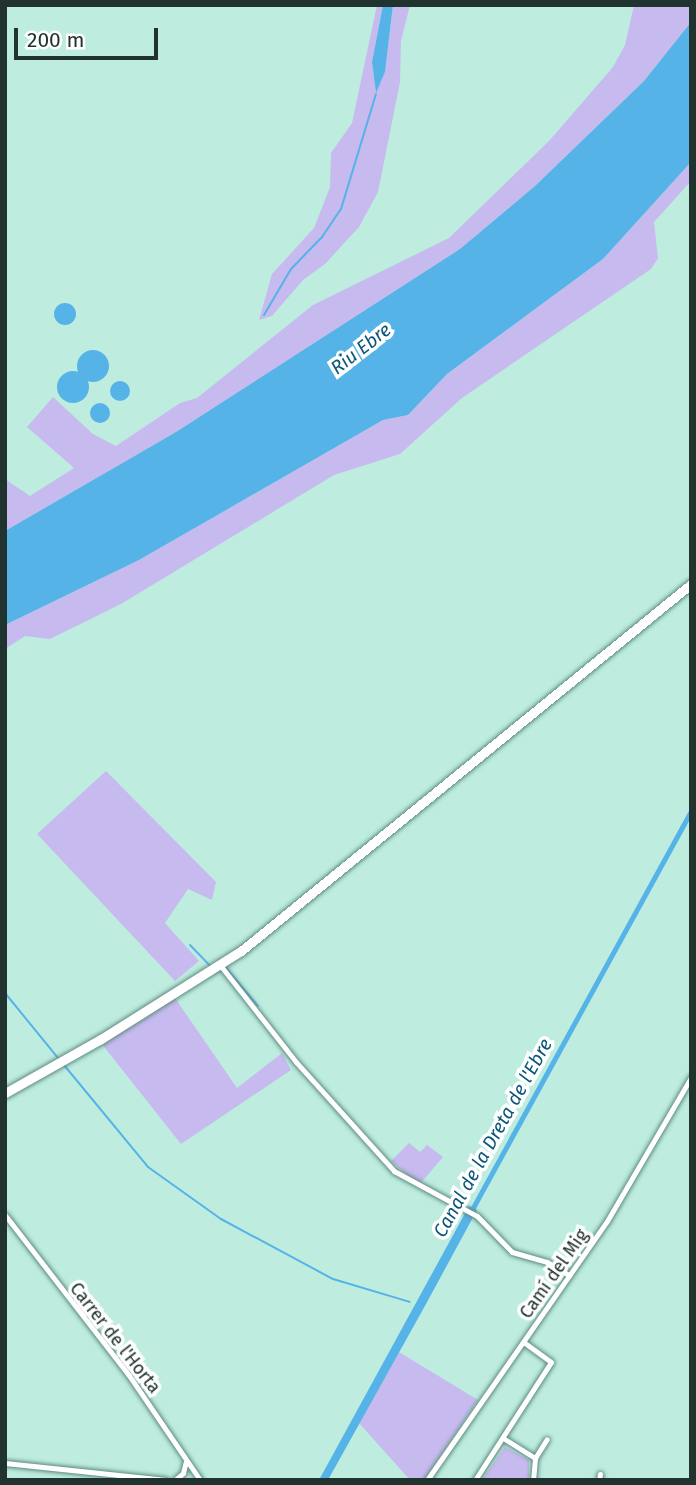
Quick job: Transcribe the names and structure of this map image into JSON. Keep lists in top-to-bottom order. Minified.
{"streets":{"street":["Camí del Mig","Carrer de l'Horta"]},"water":["Riu Ebre","Canal de la Dreta de l'Ebre"],"scale_bar":"200 m"}
